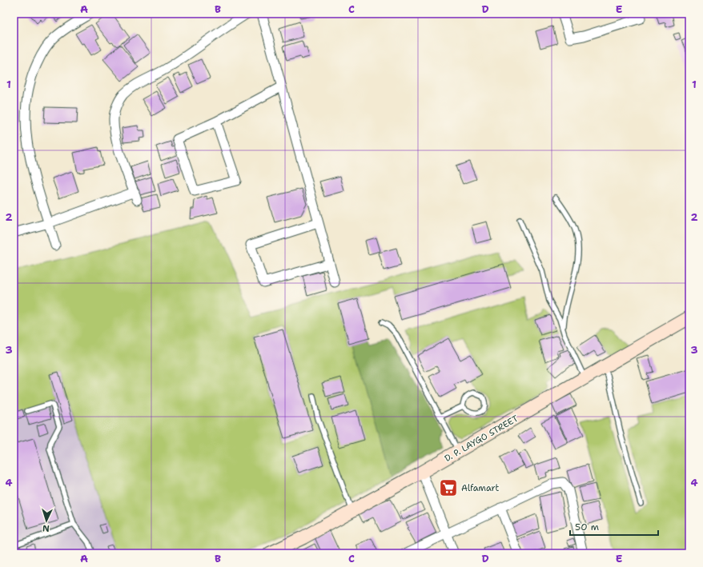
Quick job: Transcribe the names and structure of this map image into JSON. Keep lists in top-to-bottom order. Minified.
{"streets":{"main road":["D. P. LAYGO STREET"]},"places":{"supermarket":["Alfamart"]},"scale_bar":"50 m","north":"bottom","grid":{"columns":["A","B","C","D","E"],"rows":["1","2","3","4"]}}
